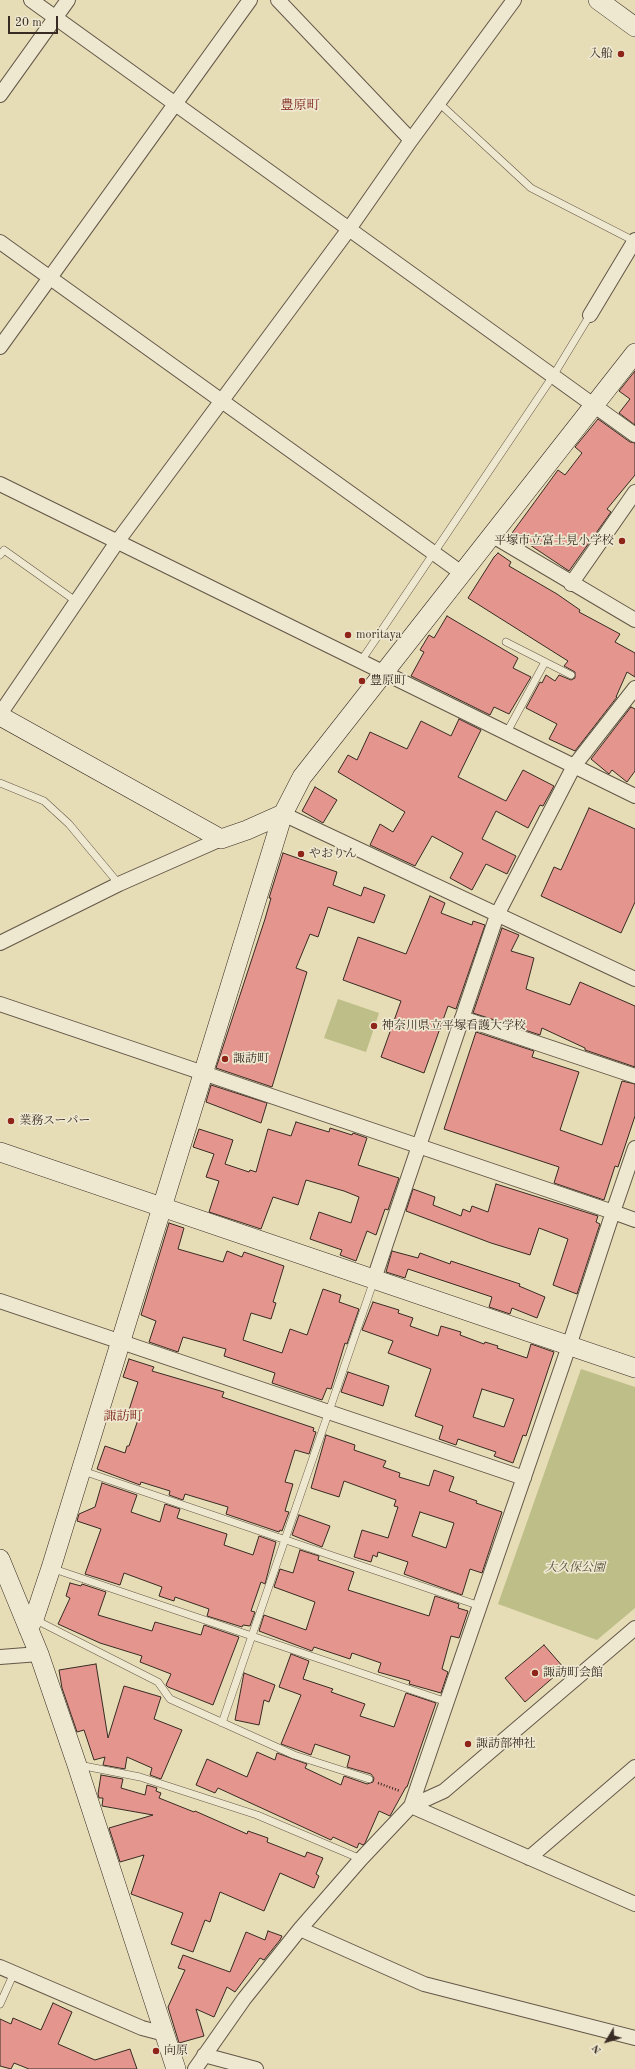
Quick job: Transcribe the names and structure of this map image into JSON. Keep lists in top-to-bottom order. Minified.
{"districts":["豊原町","諏訪町"],"parks":["大久保公園"],"places":["入船","平塚市立富士見小学校","moritaya","豊原町","やおりん","神奈川県立平塚看護大学校","諏訪町","業務スーパー","諏訪町会館","諏訪部神社","向原"],"scale_bar":"20 m","north":"bottom left"}
